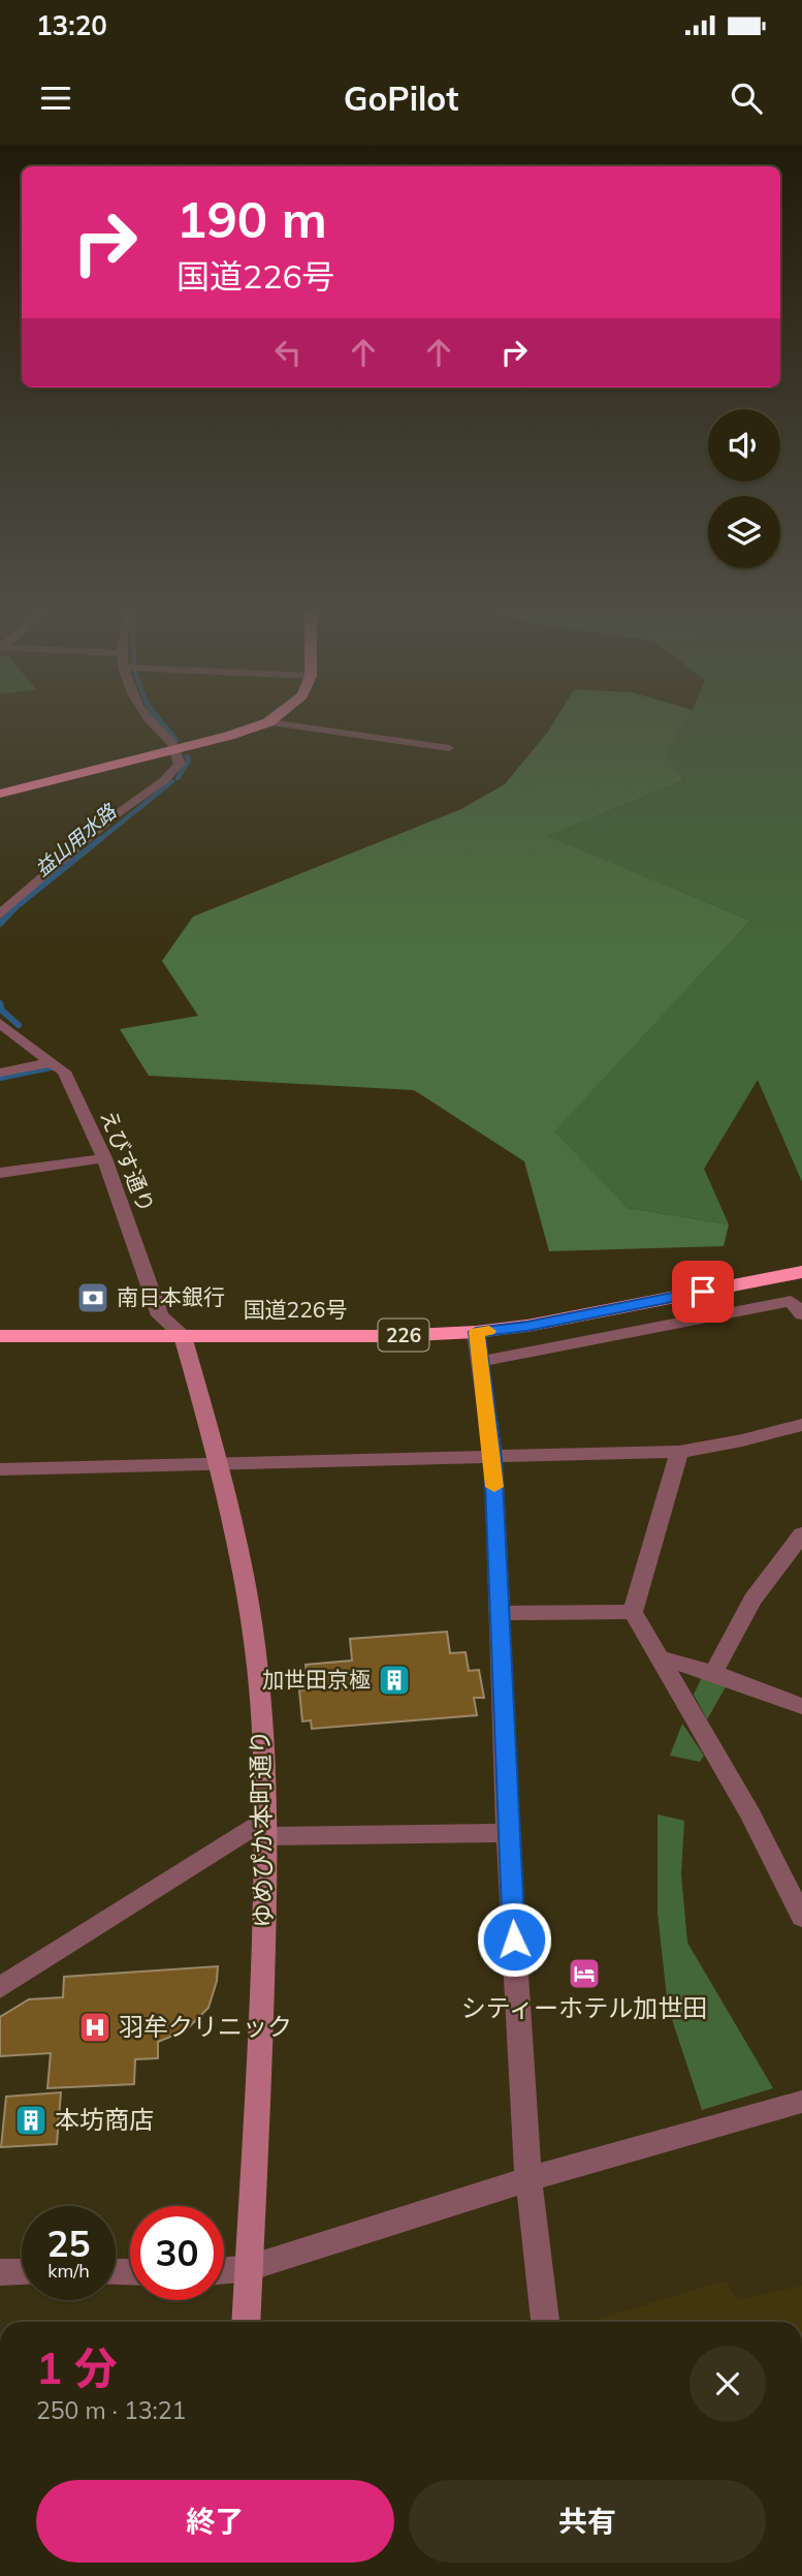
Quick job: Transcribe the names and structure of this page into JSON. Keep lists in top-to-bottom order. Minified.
{"streets":{"highway":["国道226号","226"],"street":["えびす通り","ゆめぴか本町通り"]},"crossings":[["えびす通り","国道226号"],["えびす通り","ゆめぴか本町通り"],["国道226号","ゆめぴか本町通り"]],"water":["益山用水路"],"places":{"bank":["南日本銀行"],"building":["加世田京極","本坊商店"],"hotel":["シティーホテル加世田"],"hospital":["羽牟クリニック"]},"page":{"status":"13:20","header":"GoPilot","turn":["190 m","国道226号"],"speed":"25 km/h","limit":"30","heading":["1 分","250 m · 13:21"],"buttons":["終了","共有"]}}
